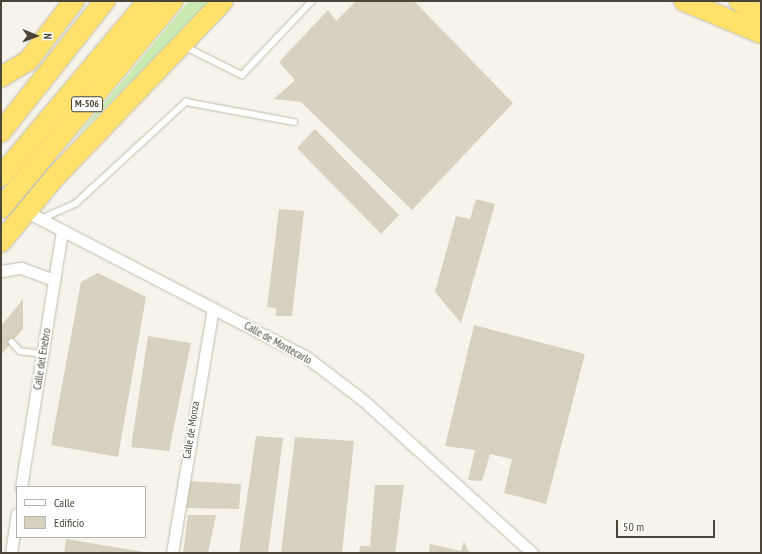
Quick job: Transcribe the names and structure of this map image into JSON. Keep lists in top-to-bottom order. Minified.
{"streets":{"highway":["M-506"],"street":["Calle de Montecarlo","Calle del Enebro","Calle de Monza"]},"crossings":[["Calle de Montecarlo","Calle del Enebro"],["Calle de Montecarlo","Calle de Monza"]],"legend":["Calle","Edificio"],"scale_bar":"50 m","north":"right"}
